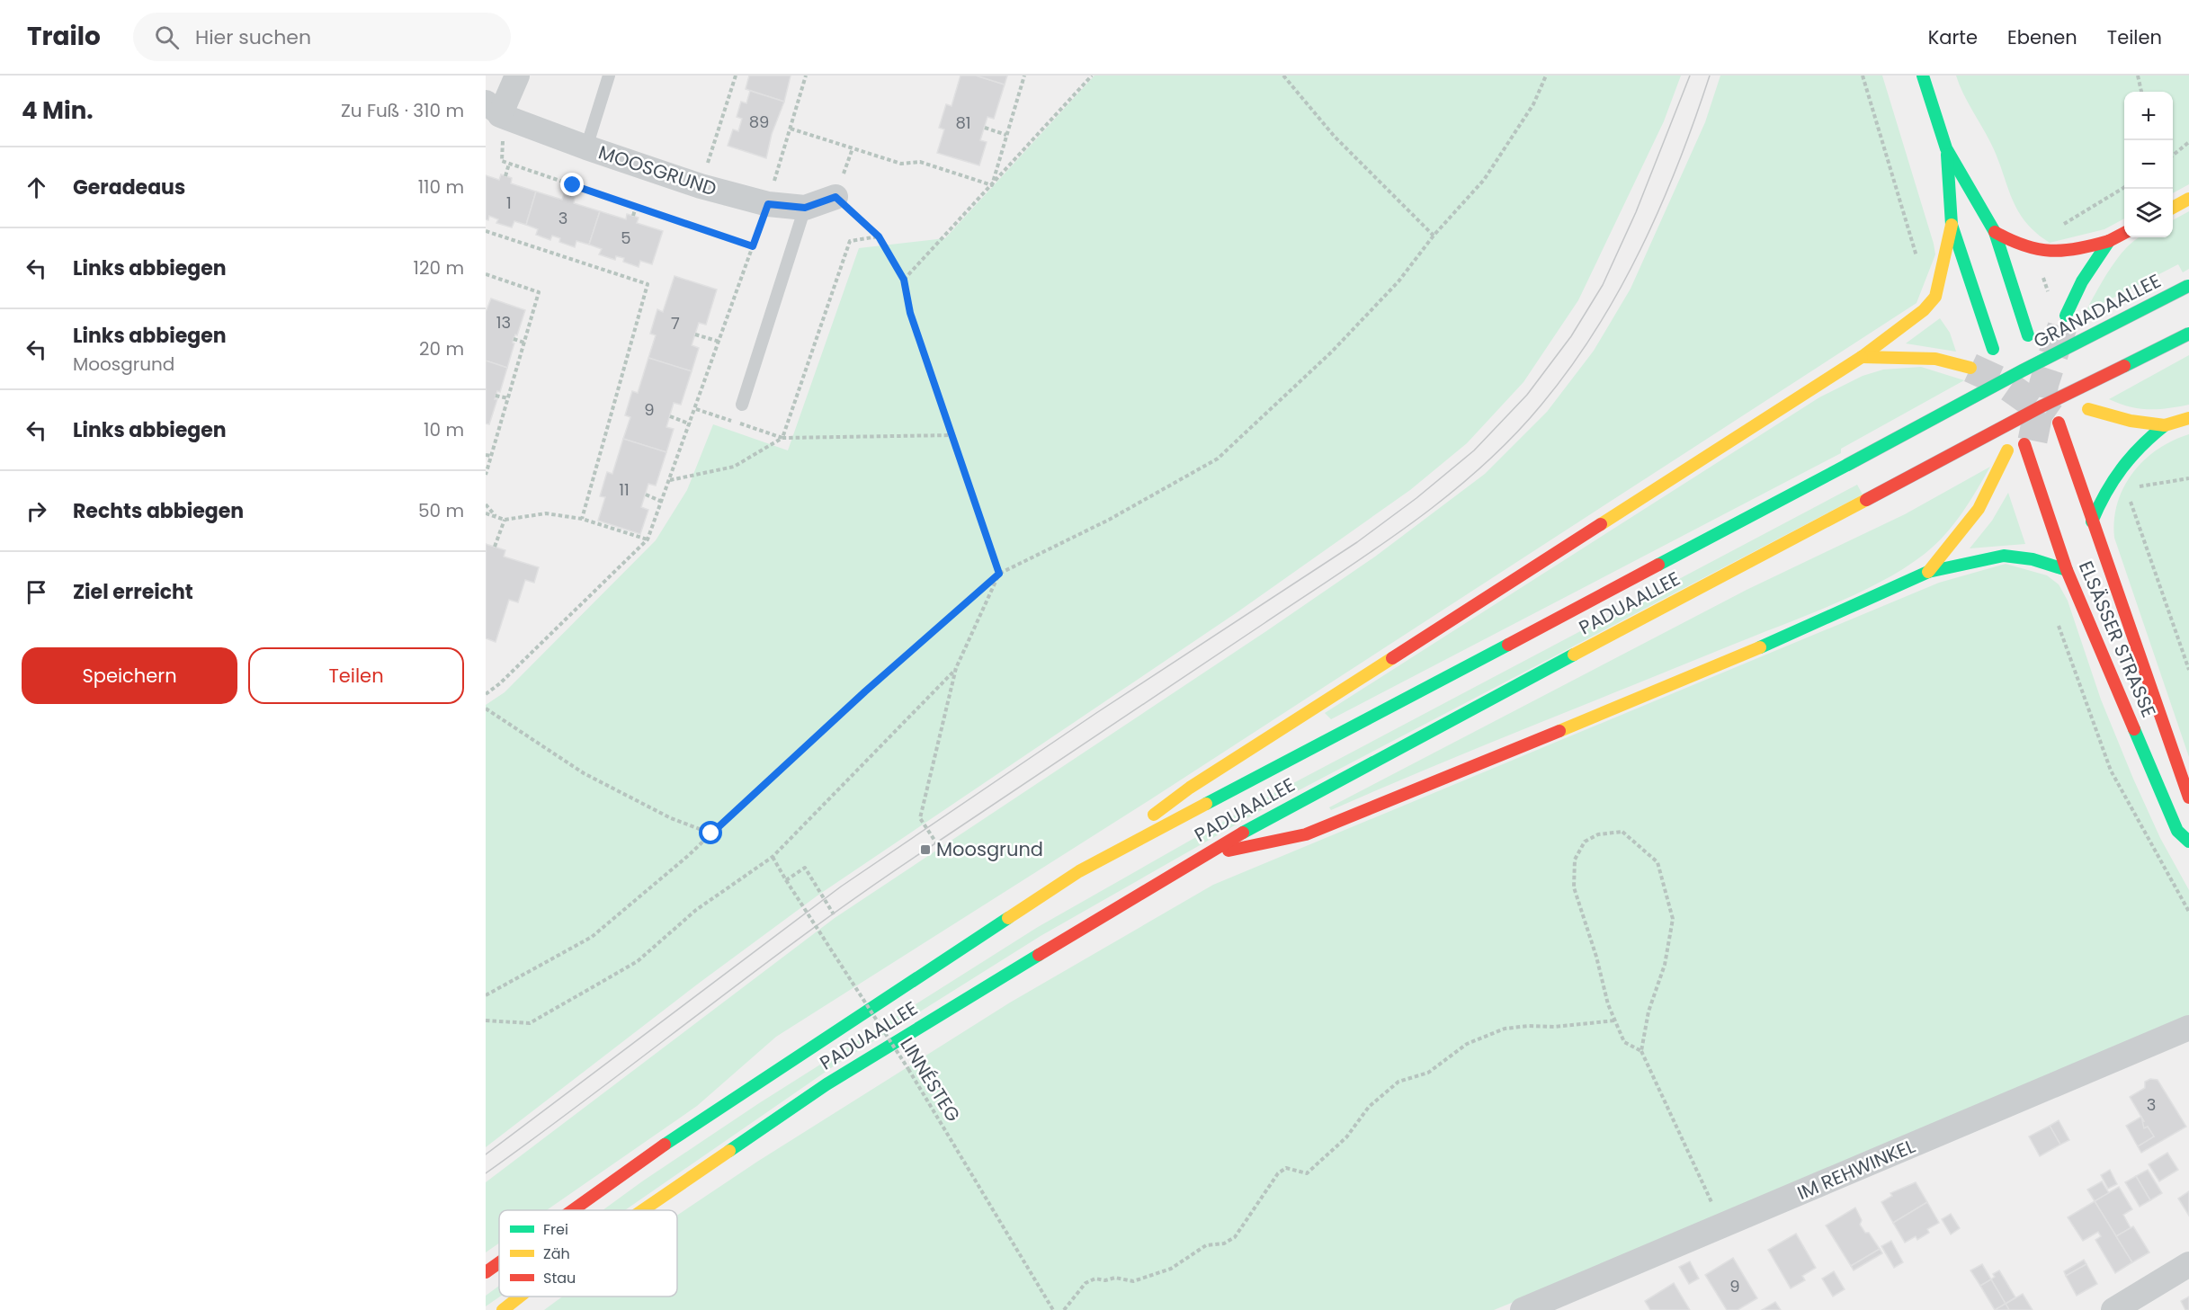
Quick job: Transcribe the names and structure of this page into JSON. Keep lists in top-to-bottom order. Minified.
{"streets":{"main road":["GRANADAALLEE","PADUAALLEE","ELSÄSSER STRASSE"],"street":["MOOSGRUND","IM REHWINKEL"],"path":["LINNÉSTEG"]},"crossings":[["GRANADAALLEE","PADUAALLEE"]],"places":{"transit":["Moosgrund"]},"house_numbers":["89","81","1","3","5","13","7","9","11","3","9"],"legend":["Frei","Zäh","Stau"],"page":{"header":"Trailo","search":"Hier suchen","nav":["Karte","Ebenen","Teilen"],"heading":["4 Min.","Zu Fuß · 310 m"],"map_buttons":["+","−"],"list":[["Geradeaus","110 m"],["Links abbiegen","120 m"],["Links abbiegen","Moosgrund","20 m"],["Links abbiegen","10 m"],["Rechts abbiegen","50 m"],"Ziel erreicht"],"buttons":["Speichern","Teilen"]}}
